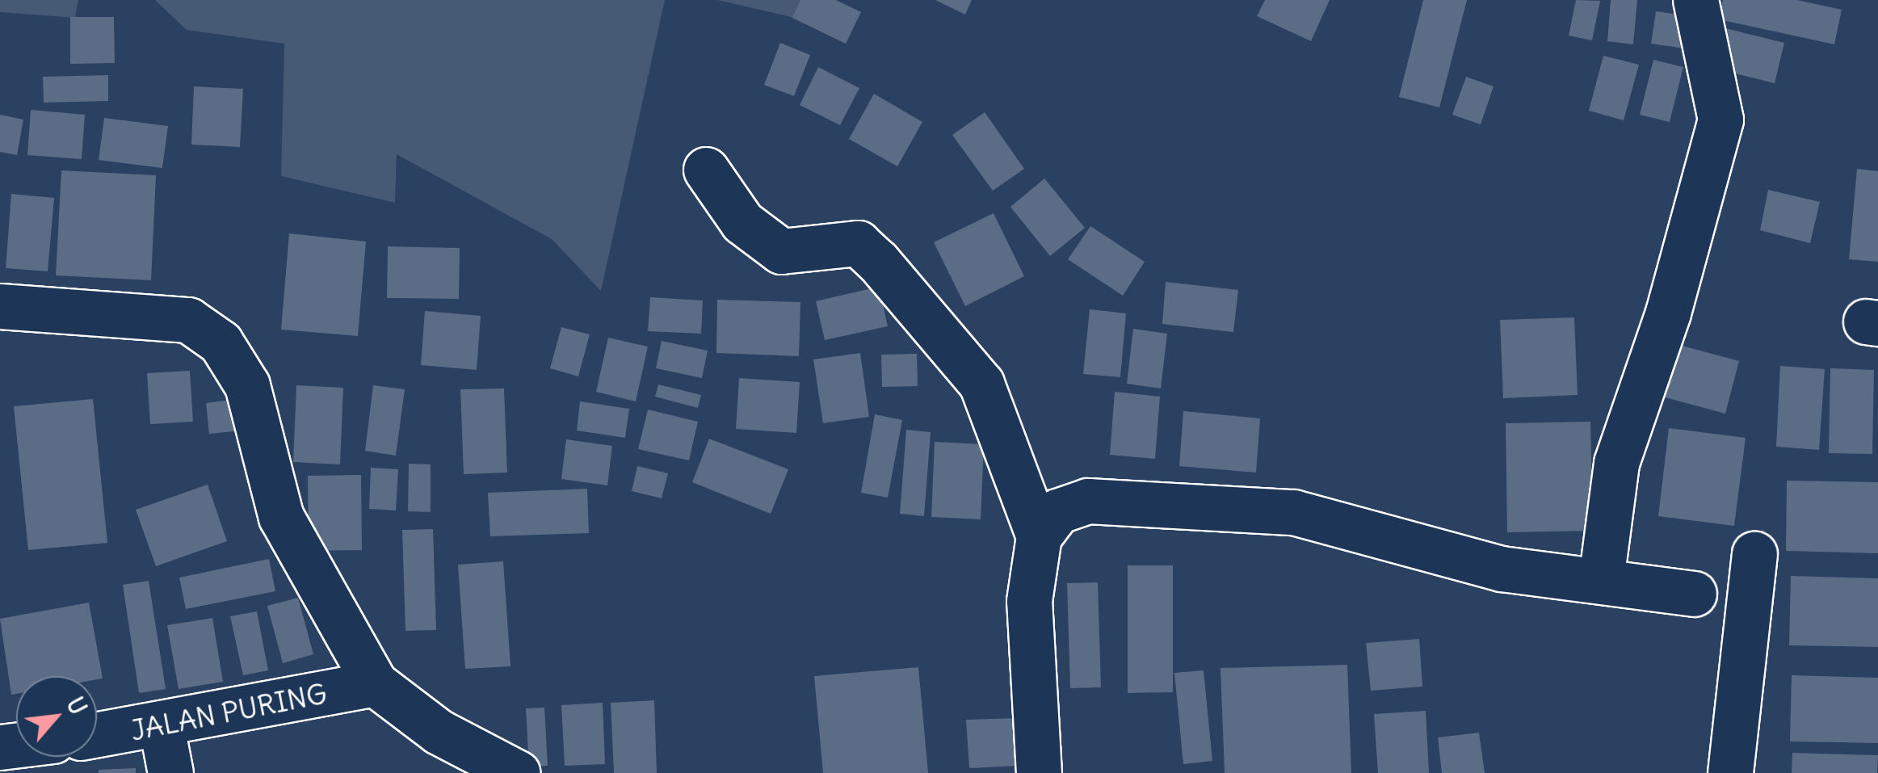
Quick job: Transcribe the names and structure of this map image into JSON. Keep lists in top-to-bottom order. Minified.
{"streets":{"street":["JALAN PURING"]},"north":"top right"}
